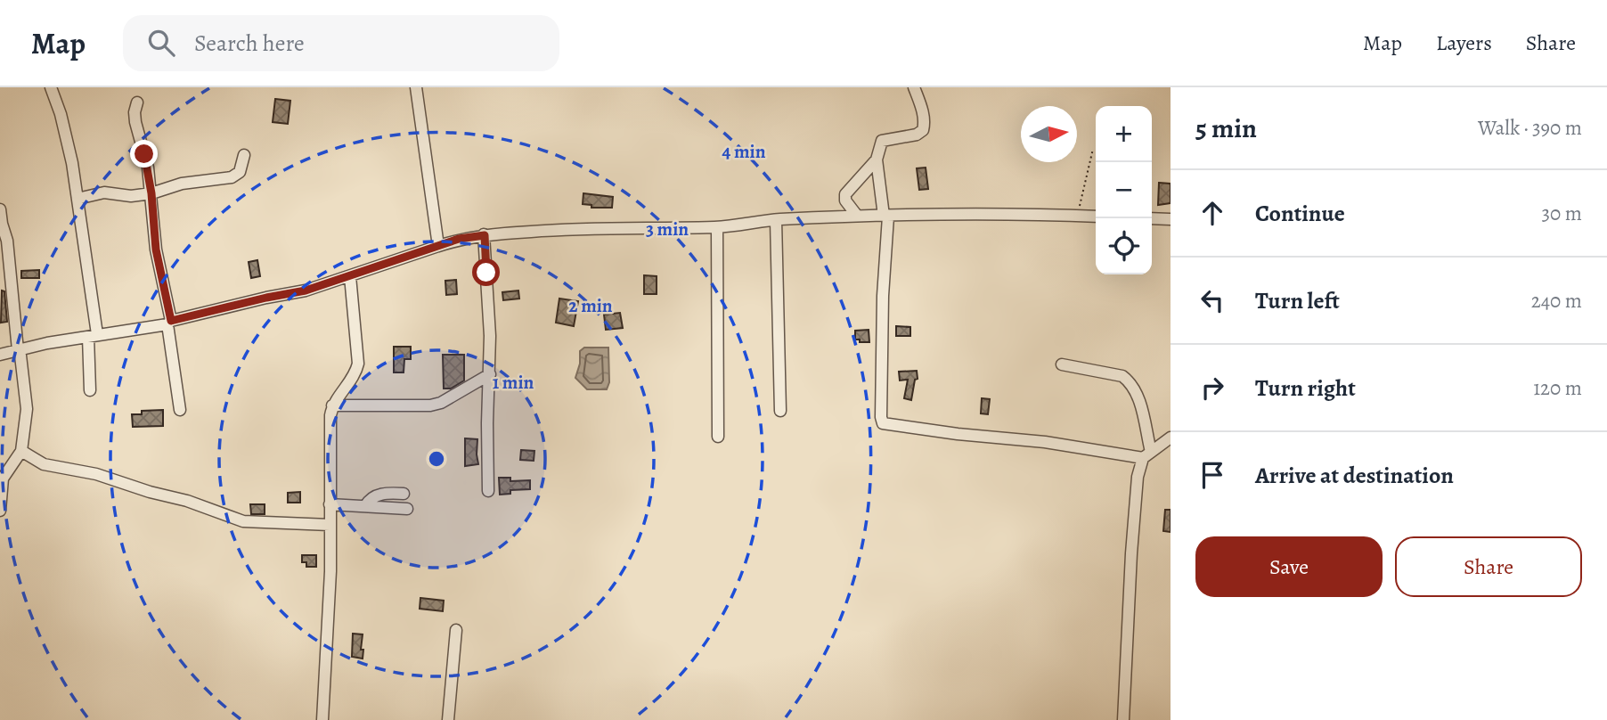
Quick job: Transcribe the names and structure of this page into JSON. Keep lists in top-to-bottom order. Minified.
{"north":"right","page":{"header":"Map","search":"Search here","nav":["Map","Layers","Share"],"heading":["5 min","Walk · 390 m"],"map_buttons":["+","−"],"list":[["Continue","30 m"],["Turn left","240 m"],["Turn right","120 m"],"Arrive at destination"],"buttons":["Save","Share"]},"rings":["4 min","3 min","2 min","1 min"]}
